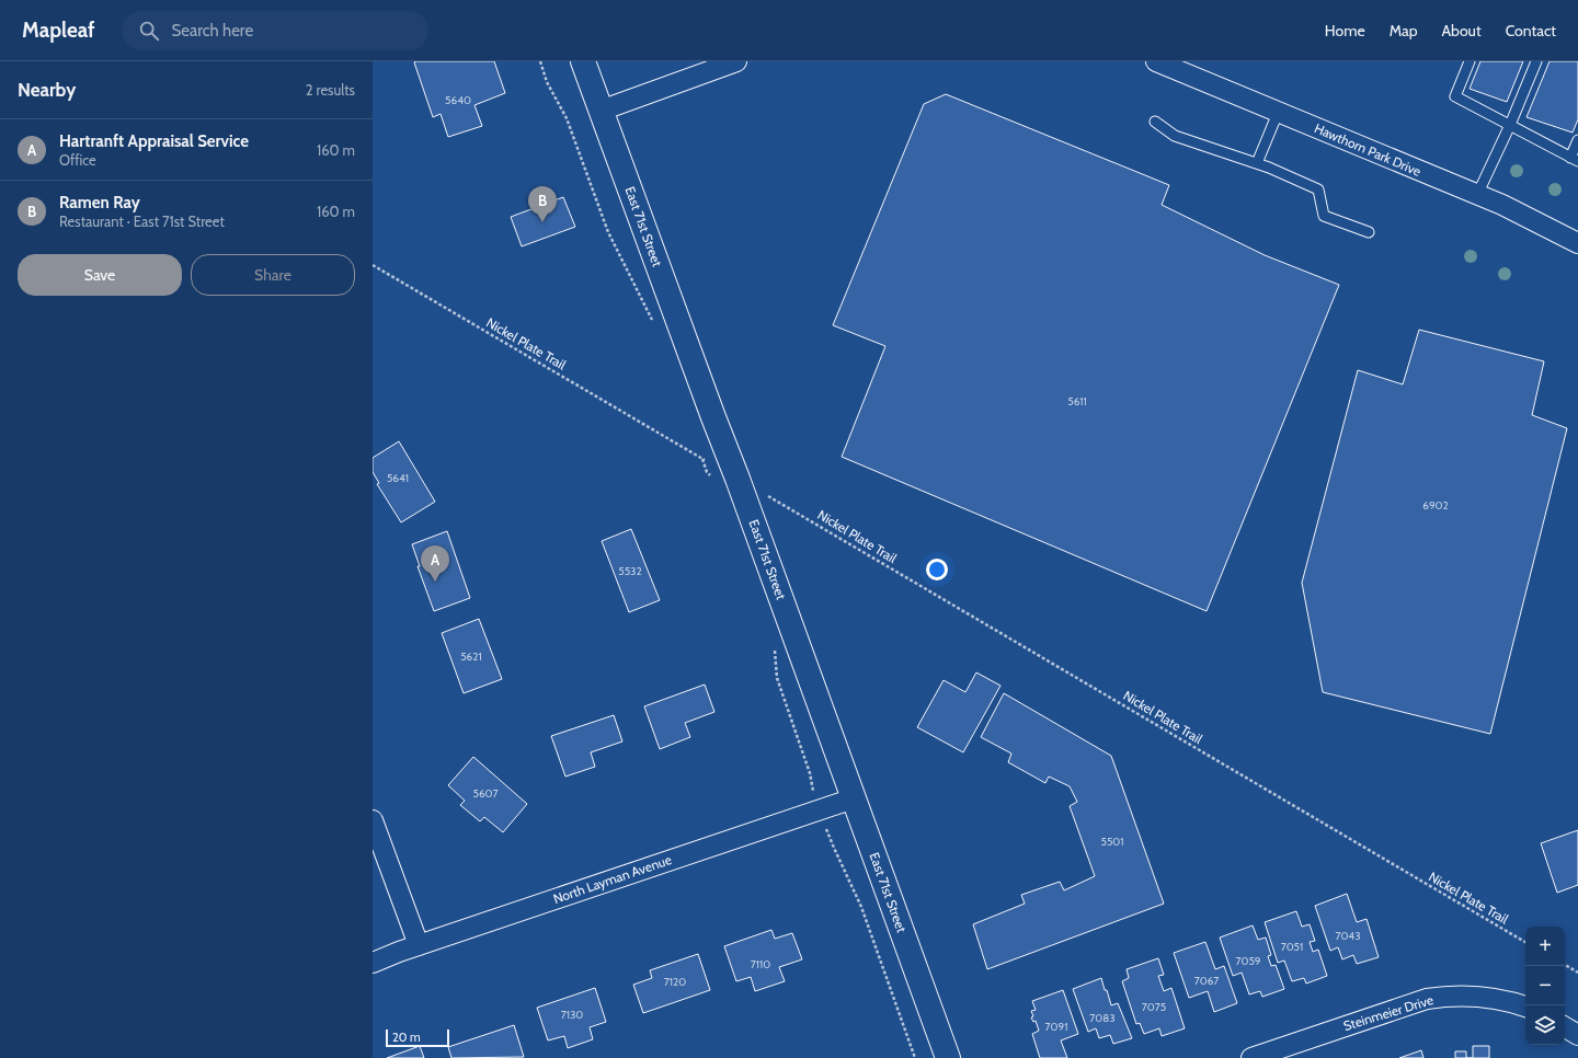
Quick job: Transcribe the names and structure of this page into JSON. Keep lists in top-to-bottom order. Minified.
{"streets":{"main road":["East 71st Street"],"street":["Hawthorn Park Drive","North Layman Avenue","Steinmeier Drive"],"path":["Nickel Plate Trail"]},"crossings":[["East 71st Street","North Layman Avenue"]],"house_numbers":["5640","5611","5641","6902","5532","5621","5607","5501","7043","7051","7059","7110","7067","7120","7075","7130","7083","7091"],"scale_bar":"20 m","page":{"header":"Mapleaf","search":"Search here","nav":["Home","Map","About","Contact"],"heading":["Nearby","2 results"],"list":[{"mark":"A","name":"Hartranft Appraisal Service","note":"Office","value":"160 m"},{"mark":"B","name":"Ramen Ray","note":"Restaurant · East 71st Street","value":"160 m"}],"pins":["B","A"],"buttons":["Save","Share"],"map_buttons":["+","−"],"scale":"20 m"}}
